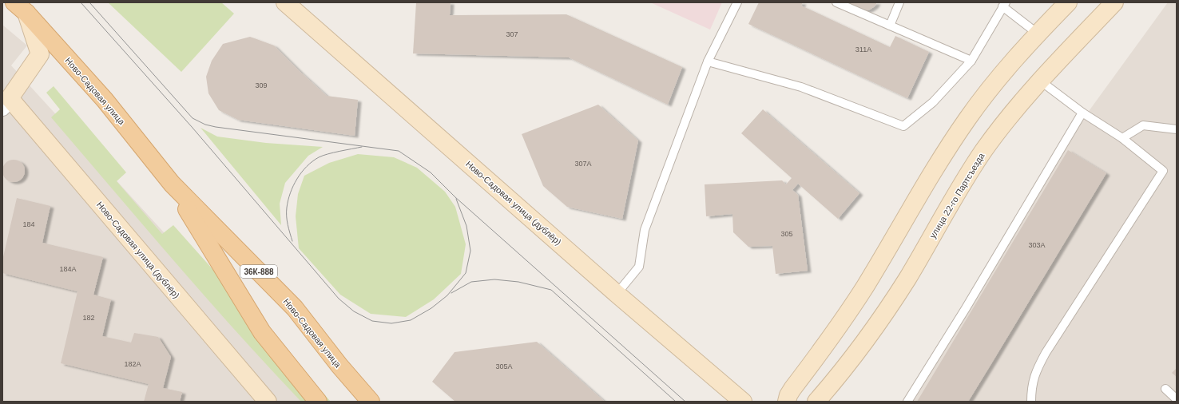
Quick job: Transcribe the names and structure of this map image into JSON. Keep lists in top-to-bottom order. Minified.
{"streets":{"main road":["Ново-Садовая улица","улица 22-го Партсъезда","Ново-Садовая улица (дублёр)","36К-888"]},"house_numbers":["307","311А","309","307А","184","305","303А","184А","182","182А","305А"]}
